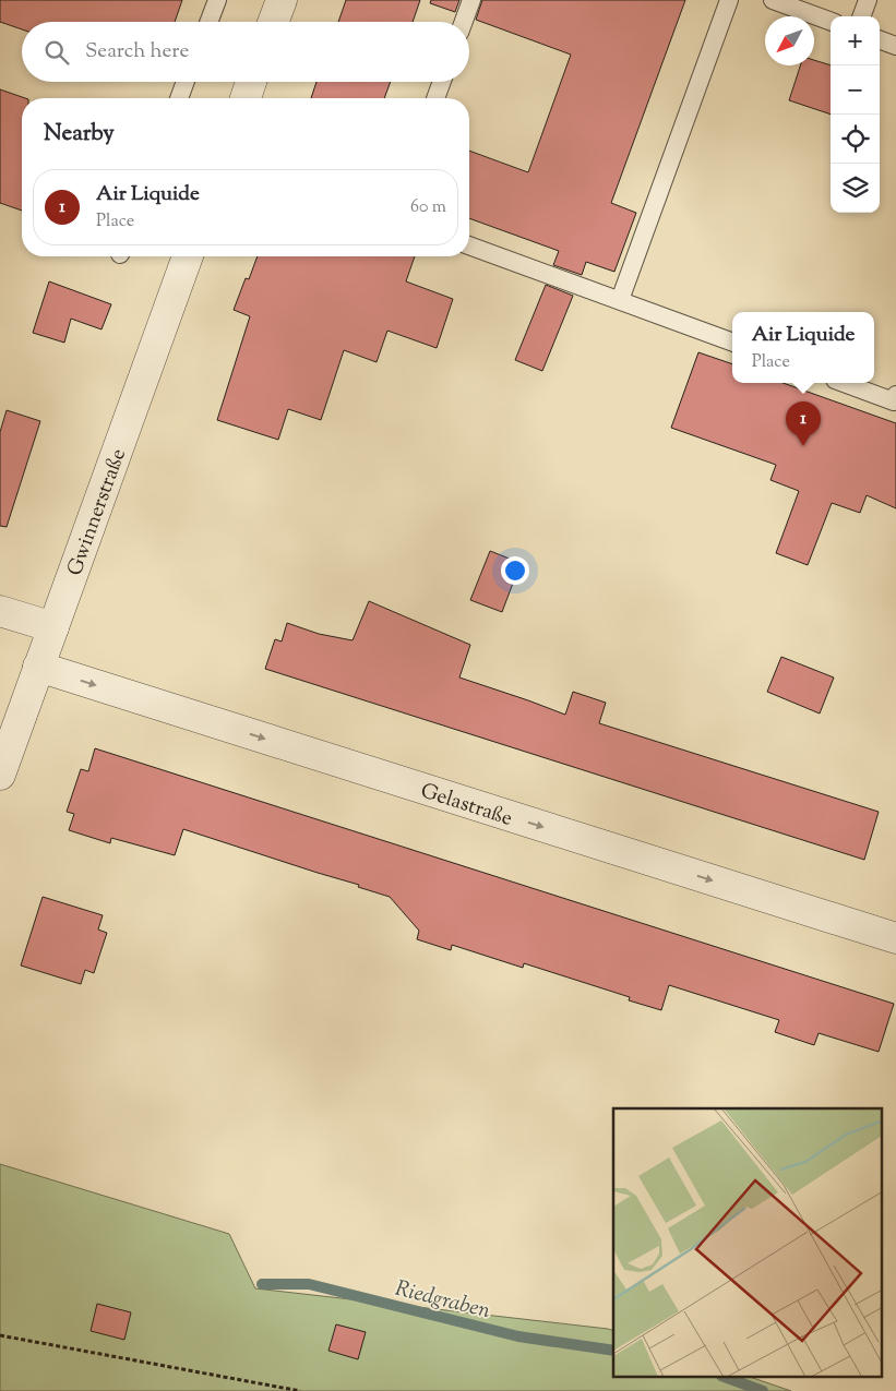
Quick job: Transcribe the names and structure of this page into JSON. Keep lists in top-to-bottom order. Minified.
{"streets":{"street":["Gwinnerstraße","Gelastraße"]},"crossings":[["Gwinnerstraße","Gelastraße"]],"one_way":["Gelastraße"],"water":["Riedgraben"],"north":"bottom left","page":{"map_buttons":["+","−"],"search":"Search here","heading":"Nearby","list":[{"mark":"1","name":"Air Liquide","note":"Place","value":"60 m"}],"popup":["Air Liquide","Place"],"pins":"1"}}
